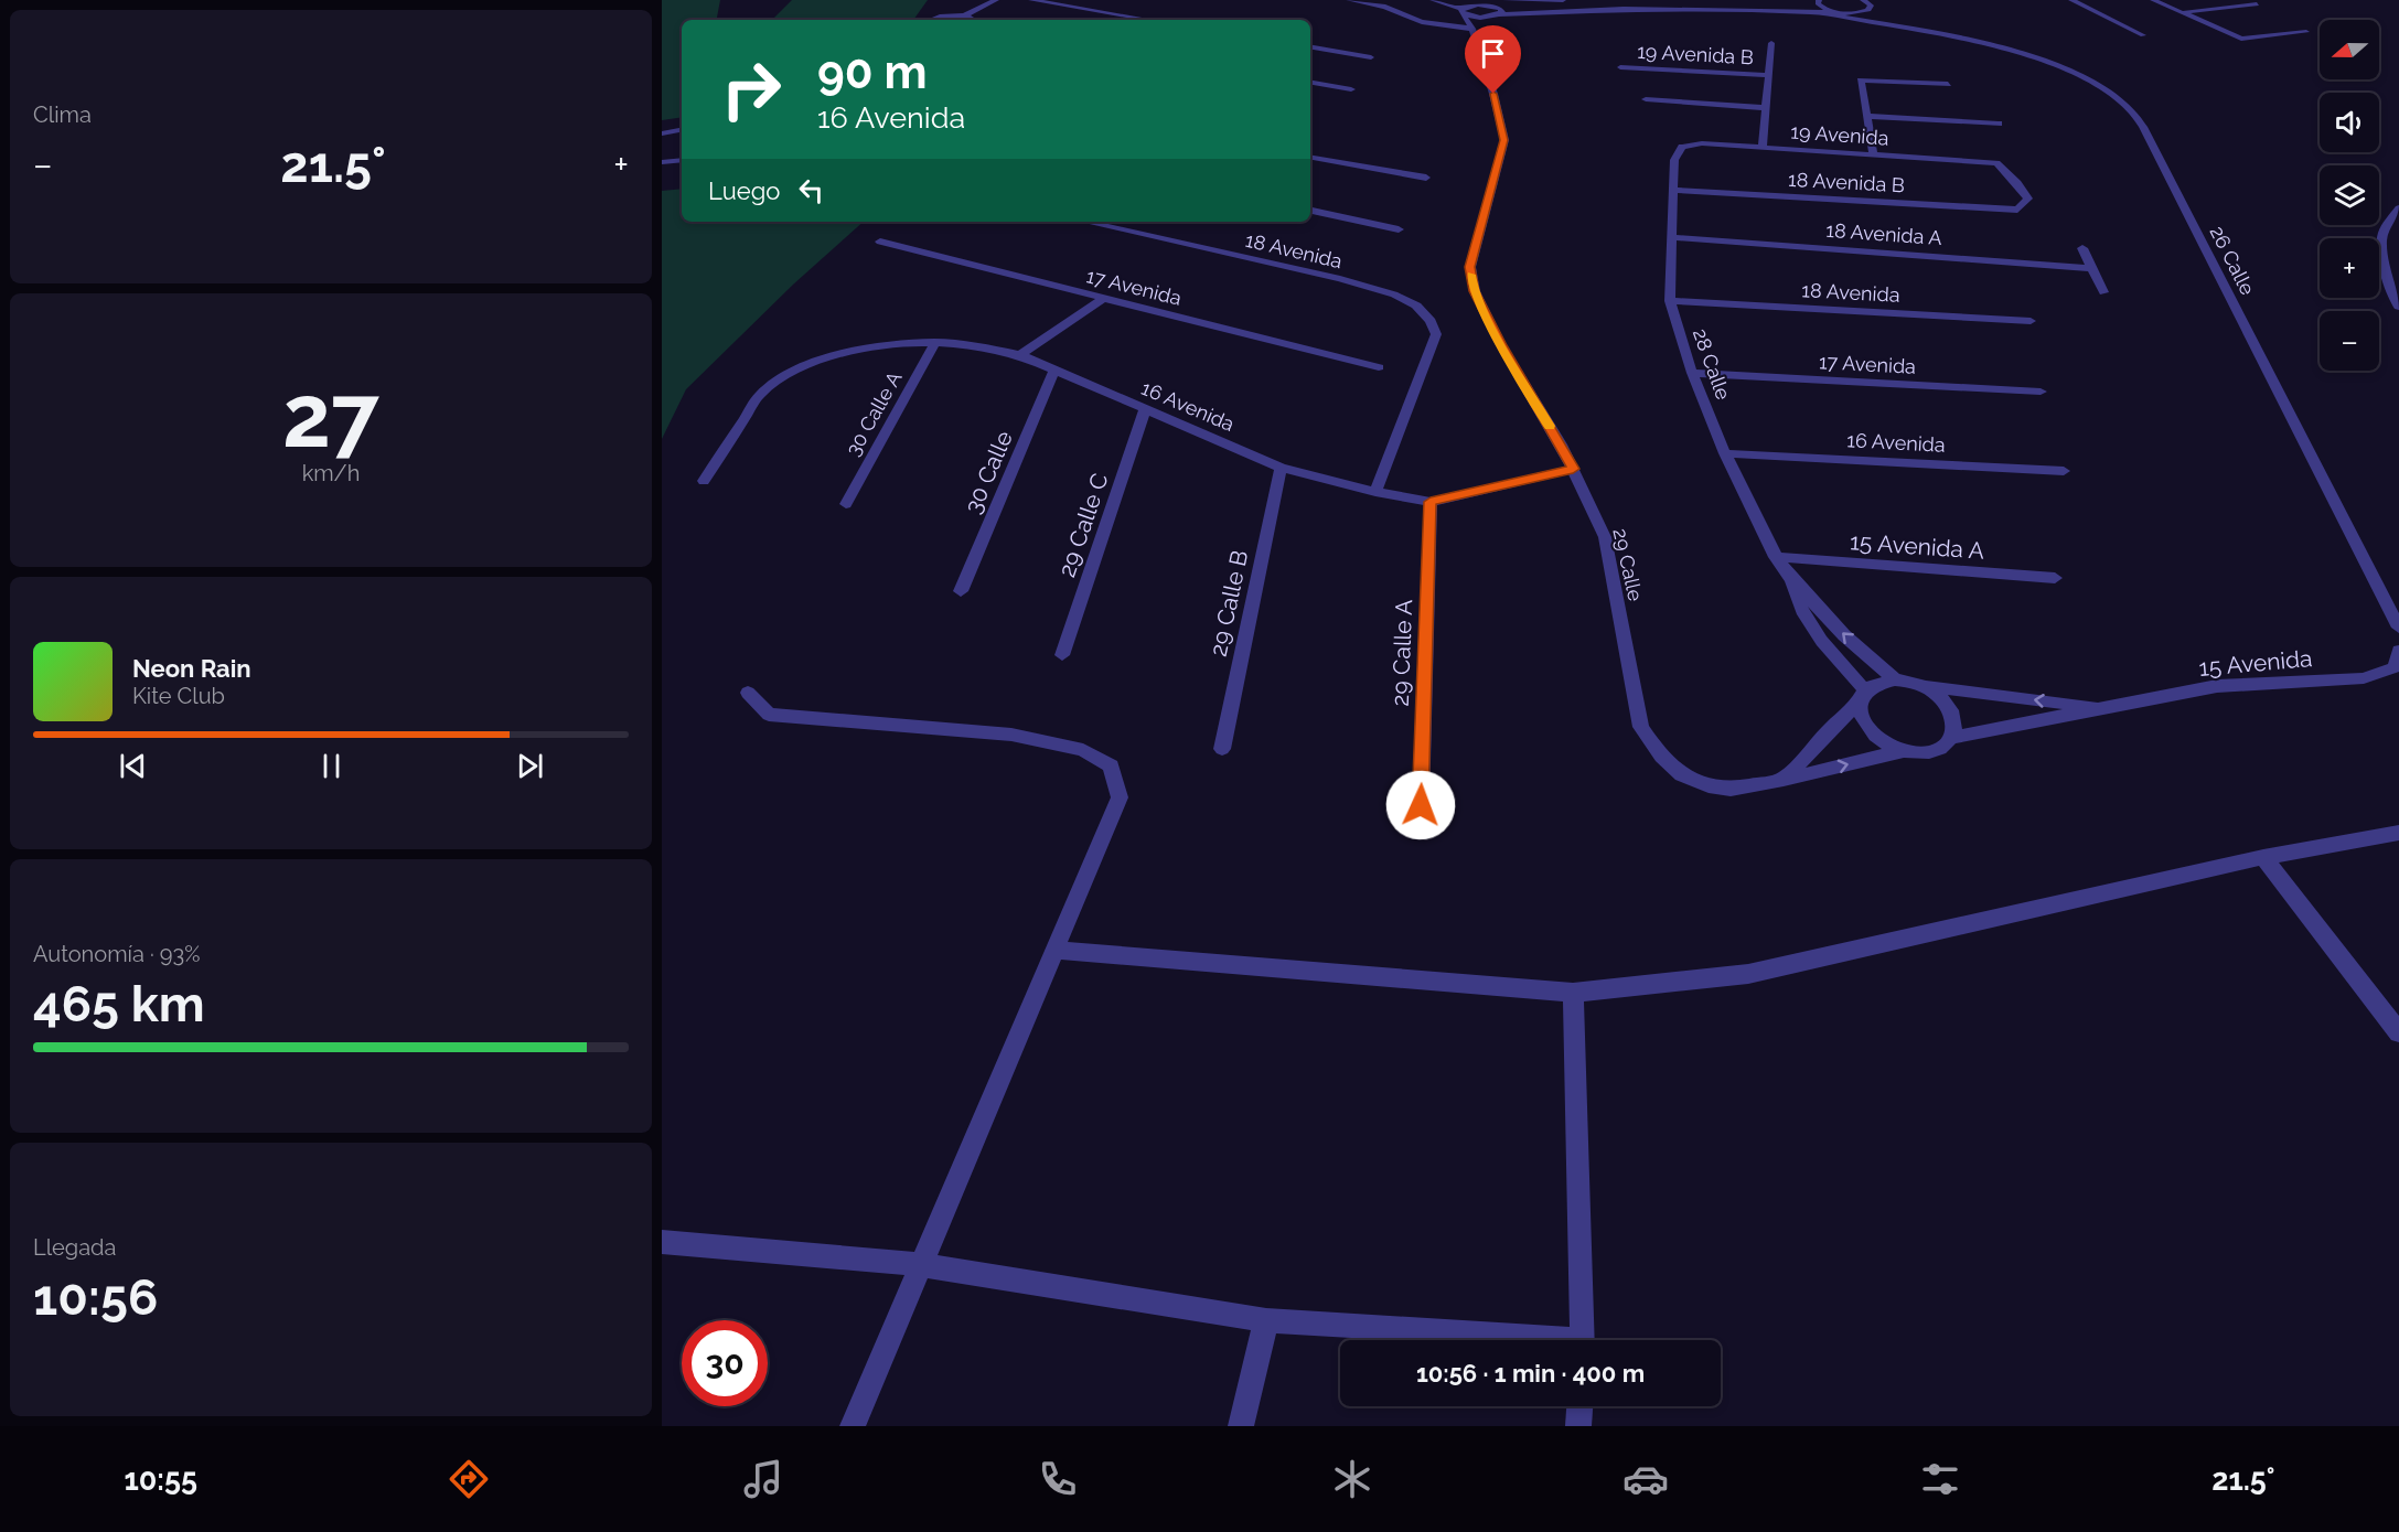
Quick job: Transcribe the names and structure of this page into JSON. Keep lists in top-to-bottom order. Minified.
{"streets":{"street":["19 Avenida B","19 Avenida","18 Avenida B","18 Avenida A","18 Avenida","26 Calle","17 Avenida","28 Calle","16 Avenida","30 Calle A","30 Calle","29 Calle C","15 Avenida A","29 Calle","29 Calle B","29 Calle A","15 Avenida"]},"crossings":[["19 Avenida","18 Avenida B"],["19 Avenida","28 Calle"],["18 Avenida B","28 Calle"],["18 Avenida A","28 Calle"],["18 Avenida","28 Calle"],["18 Avenida","16 Avenida"],["17 Avenida","28 Calle"],["28 Calle","16 Avenida"],["28 Calle","15 Avenida A"],["28 Calle","15 Avenida"],["16 Avenida","30 Calle A"],["16 Avenida","30 Calle"],["16 Avenida","29 Calle C"],["16 Avenida","29 Calle"],["16 Avenida","29 Calle B"],["16 Avenida","29 Calle A"]],"north":"left","page":{"tile":["Clima",["27","km/h"],["Autonomía · 93%","465 km"],["Llegada","10:56"]],"map_buttons":["+","−"],"turn":["90 m","16 Avenida"],"heat":["−","21.5°","+"],"then":"Luego","song":["Neon Rain","Kite Club"],"limit":"30","trip":"10:56 · 1 min · 400 m","tabs":["10:55","21.5°"]}}
